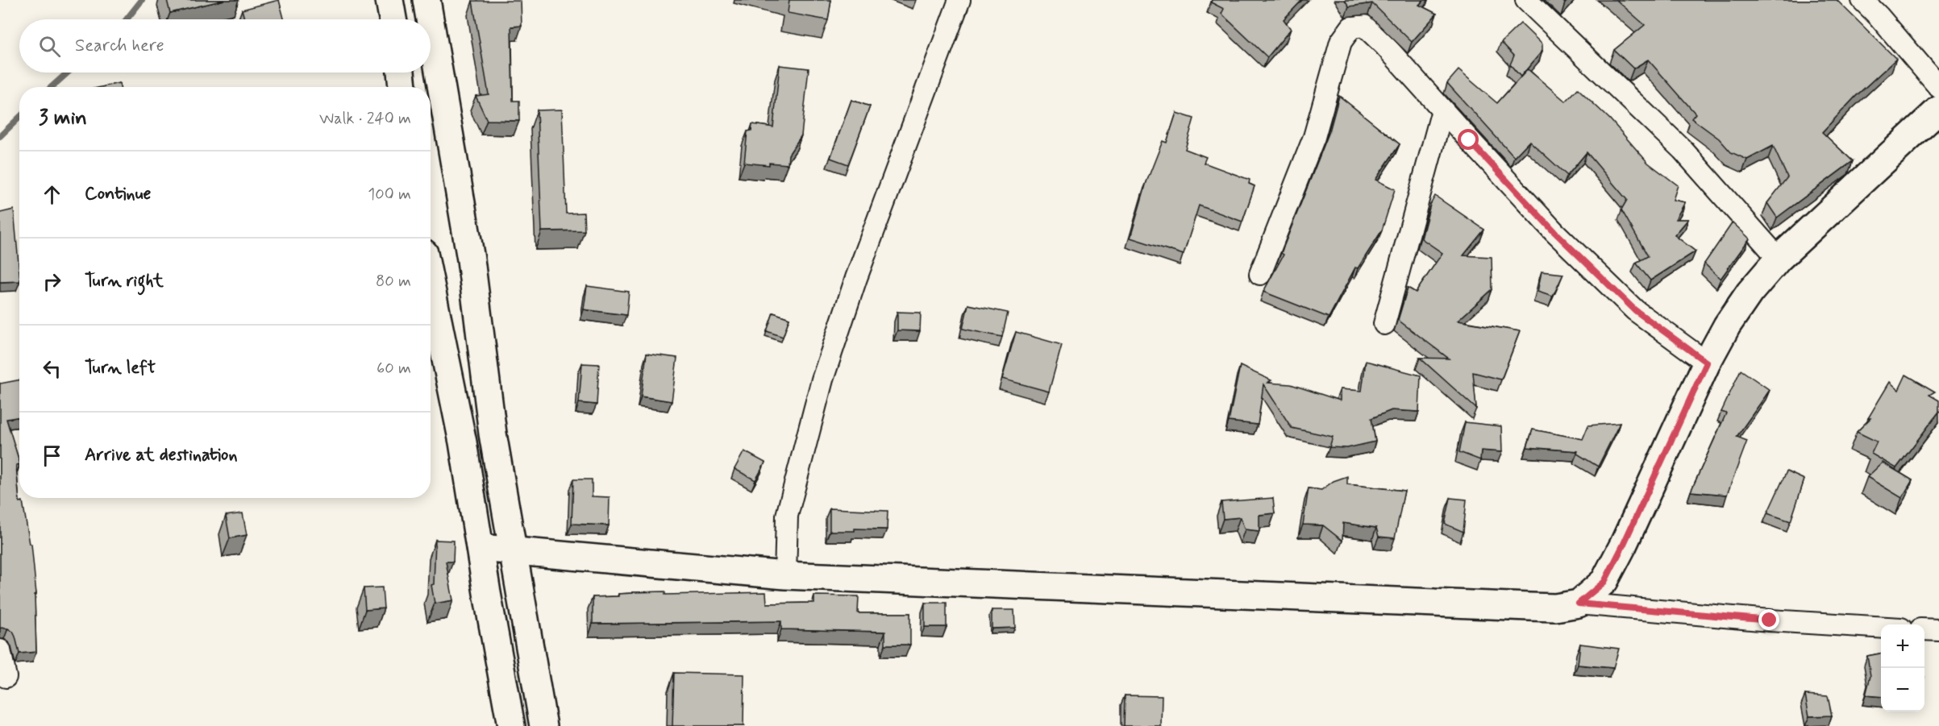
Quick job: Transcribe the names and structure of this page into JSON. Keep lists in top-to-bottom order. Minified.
{"page":{"search":"Search here","heading":["3 min","Walk · 240 m"],"list":[["Continue","100 m"],["Turn right","80 m"],["Turn left","60 m"],"Arrive at destination"],"map_buttons":["+","−"]}}
